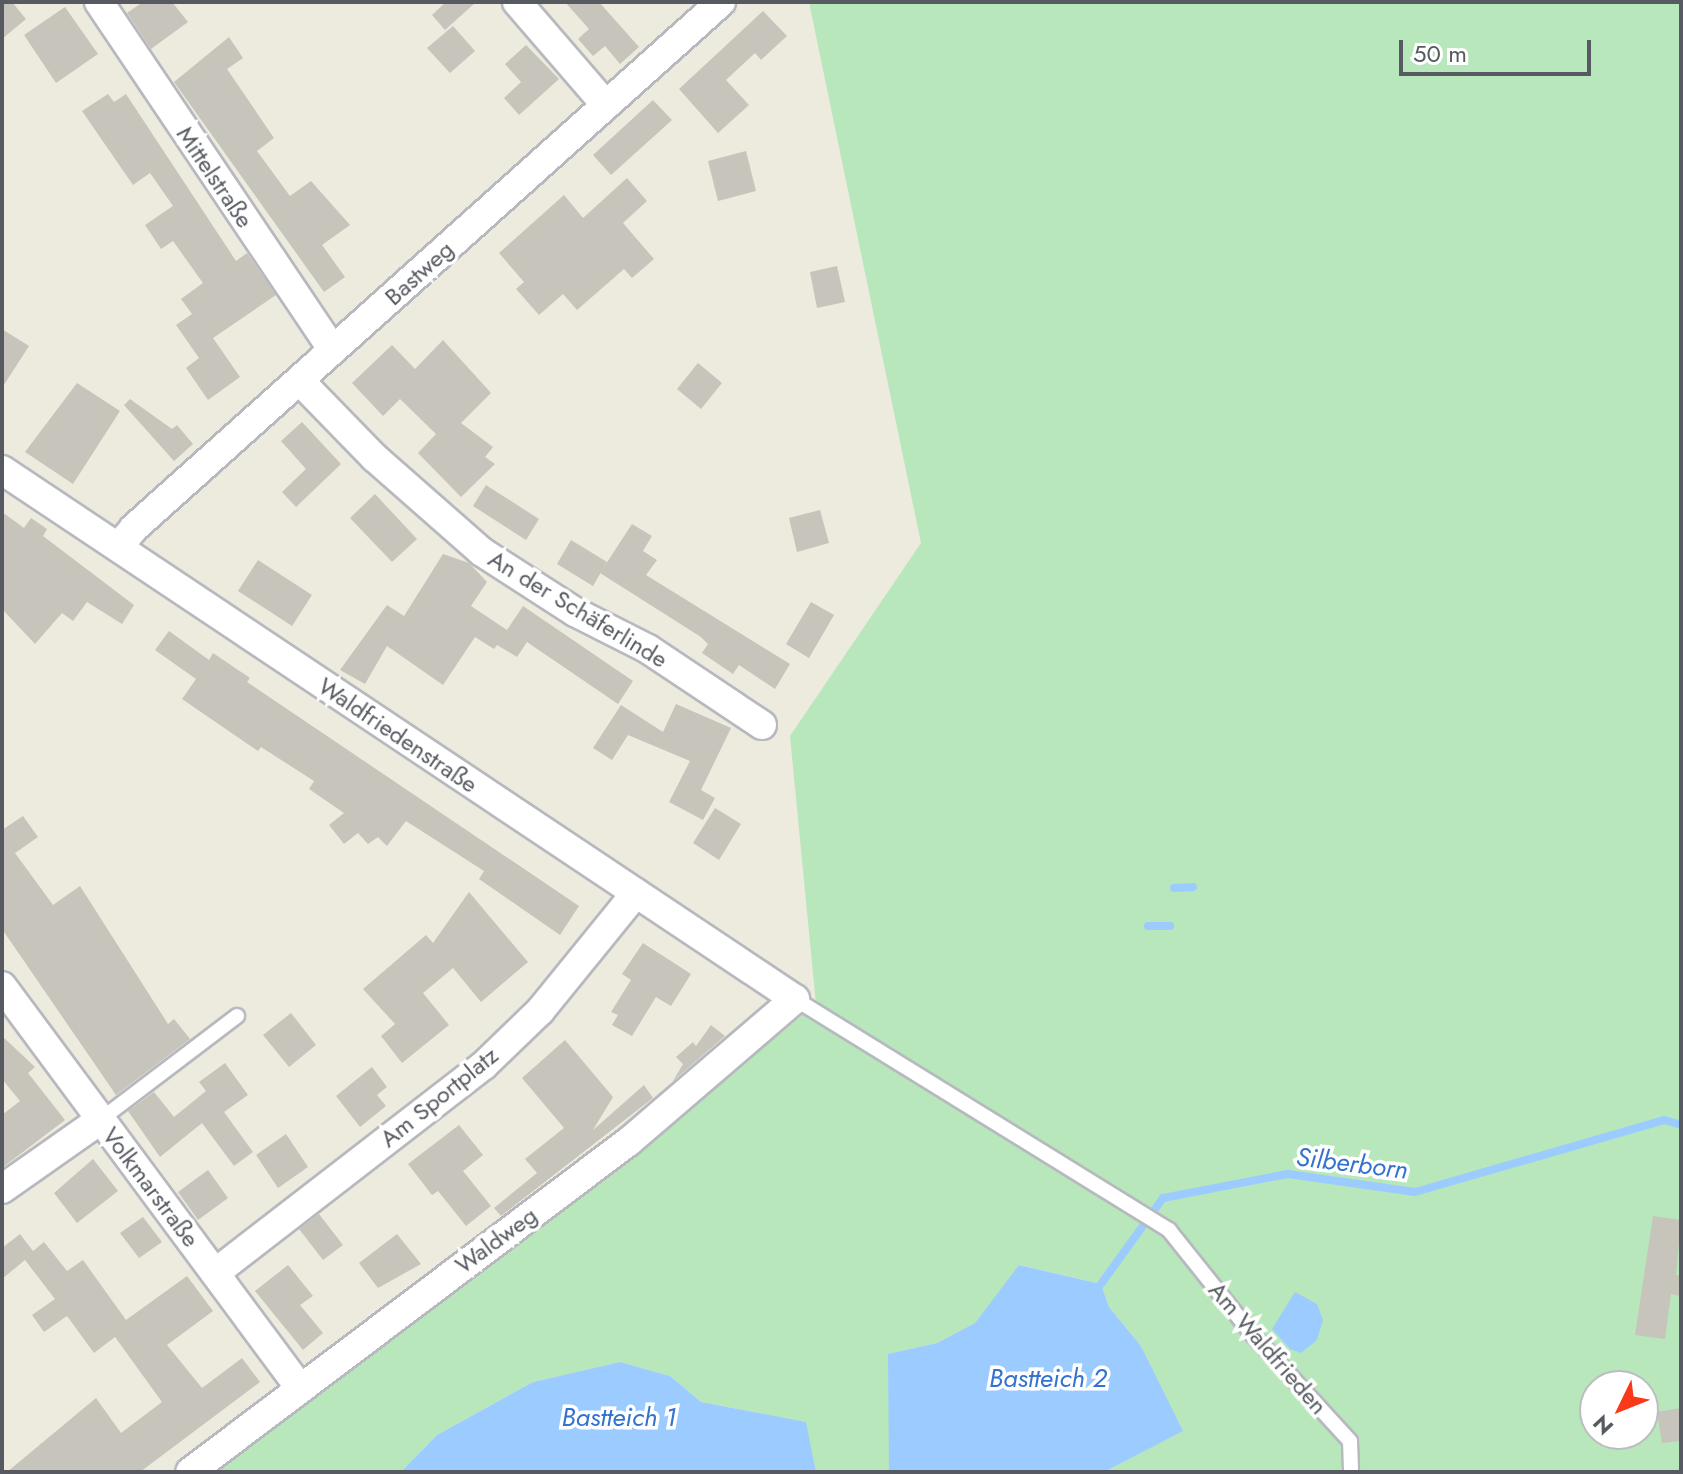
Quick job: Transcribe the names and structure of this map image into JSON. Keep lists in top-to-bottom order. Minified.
{"streets":{"street":["Mittelstraße","Bastweg","An der Schäferlinde","Waldfriedenstraße","Am Sportplatz","Volkmarstraße","Waldweg"],"lane":["Am Waldfrieden"]},"crossings":[["Mittelstraße","Bastweg"],["Bastweg","An der Schäferlinde"],["Bastweg","Waldfriedenstraße"],["Waldfriedenstraße","Am Sportplatz"],["Waldfriedenstraße","Waldweg"],["Waldfriedenstraße","Am Waldfrieden"],["Am Sportplatz","Volkmarstraße"],["Volkmarstraße","Waldweg"],["Waldweg","Am Waldfrieden"]],"water":["Silberborn","Bastteich 2","Bastteich 1"],"scale_bar":"50 m","north":"bottom left"}
